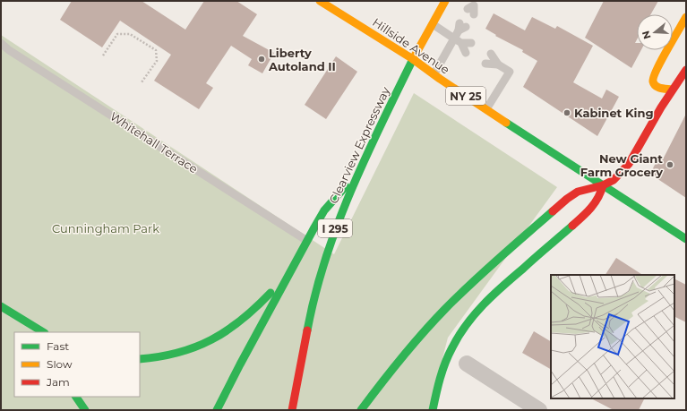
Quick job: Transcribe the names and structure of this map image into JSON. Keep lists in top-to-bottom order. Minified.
{"streets":{"main road":["Hillside Avenue","NY 25","Clearview Expressway","I 295"],"lane":["Whitehall Terrace"]},"crossings":[["Hillside Avenue","Clearview Expressway"]],"parks":["Cunningham Park"],"places":["Liberty Autoland II","Kabinet King","New Giant Farm Grocery"],"legend":["Fast","Slow","Jam"],"north":"left"}
